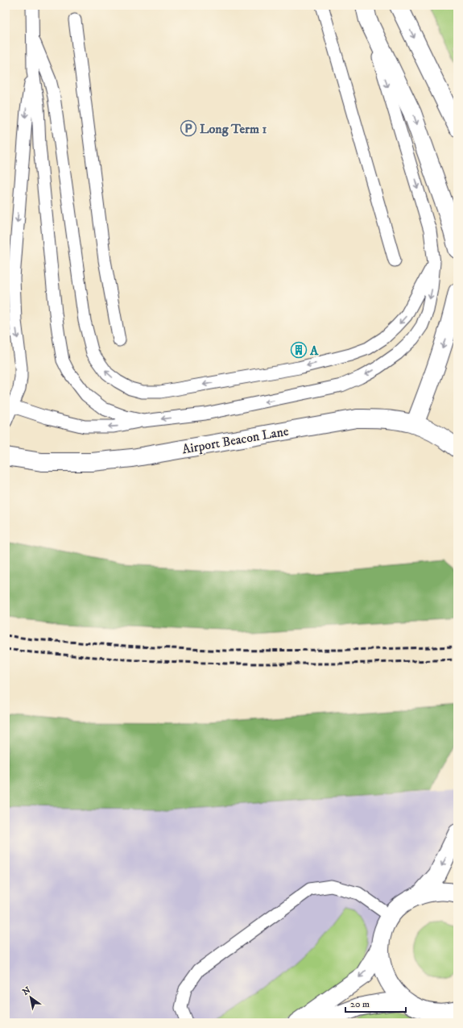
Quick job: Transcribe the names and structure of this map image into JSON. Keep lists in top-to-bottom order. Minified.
{"streets":{"street":["Airport Beacon Lane"]},"places":{"parking":["Long Term 1"],"building":["A"]},"scale_bar":"20 m","north":"top left"}
